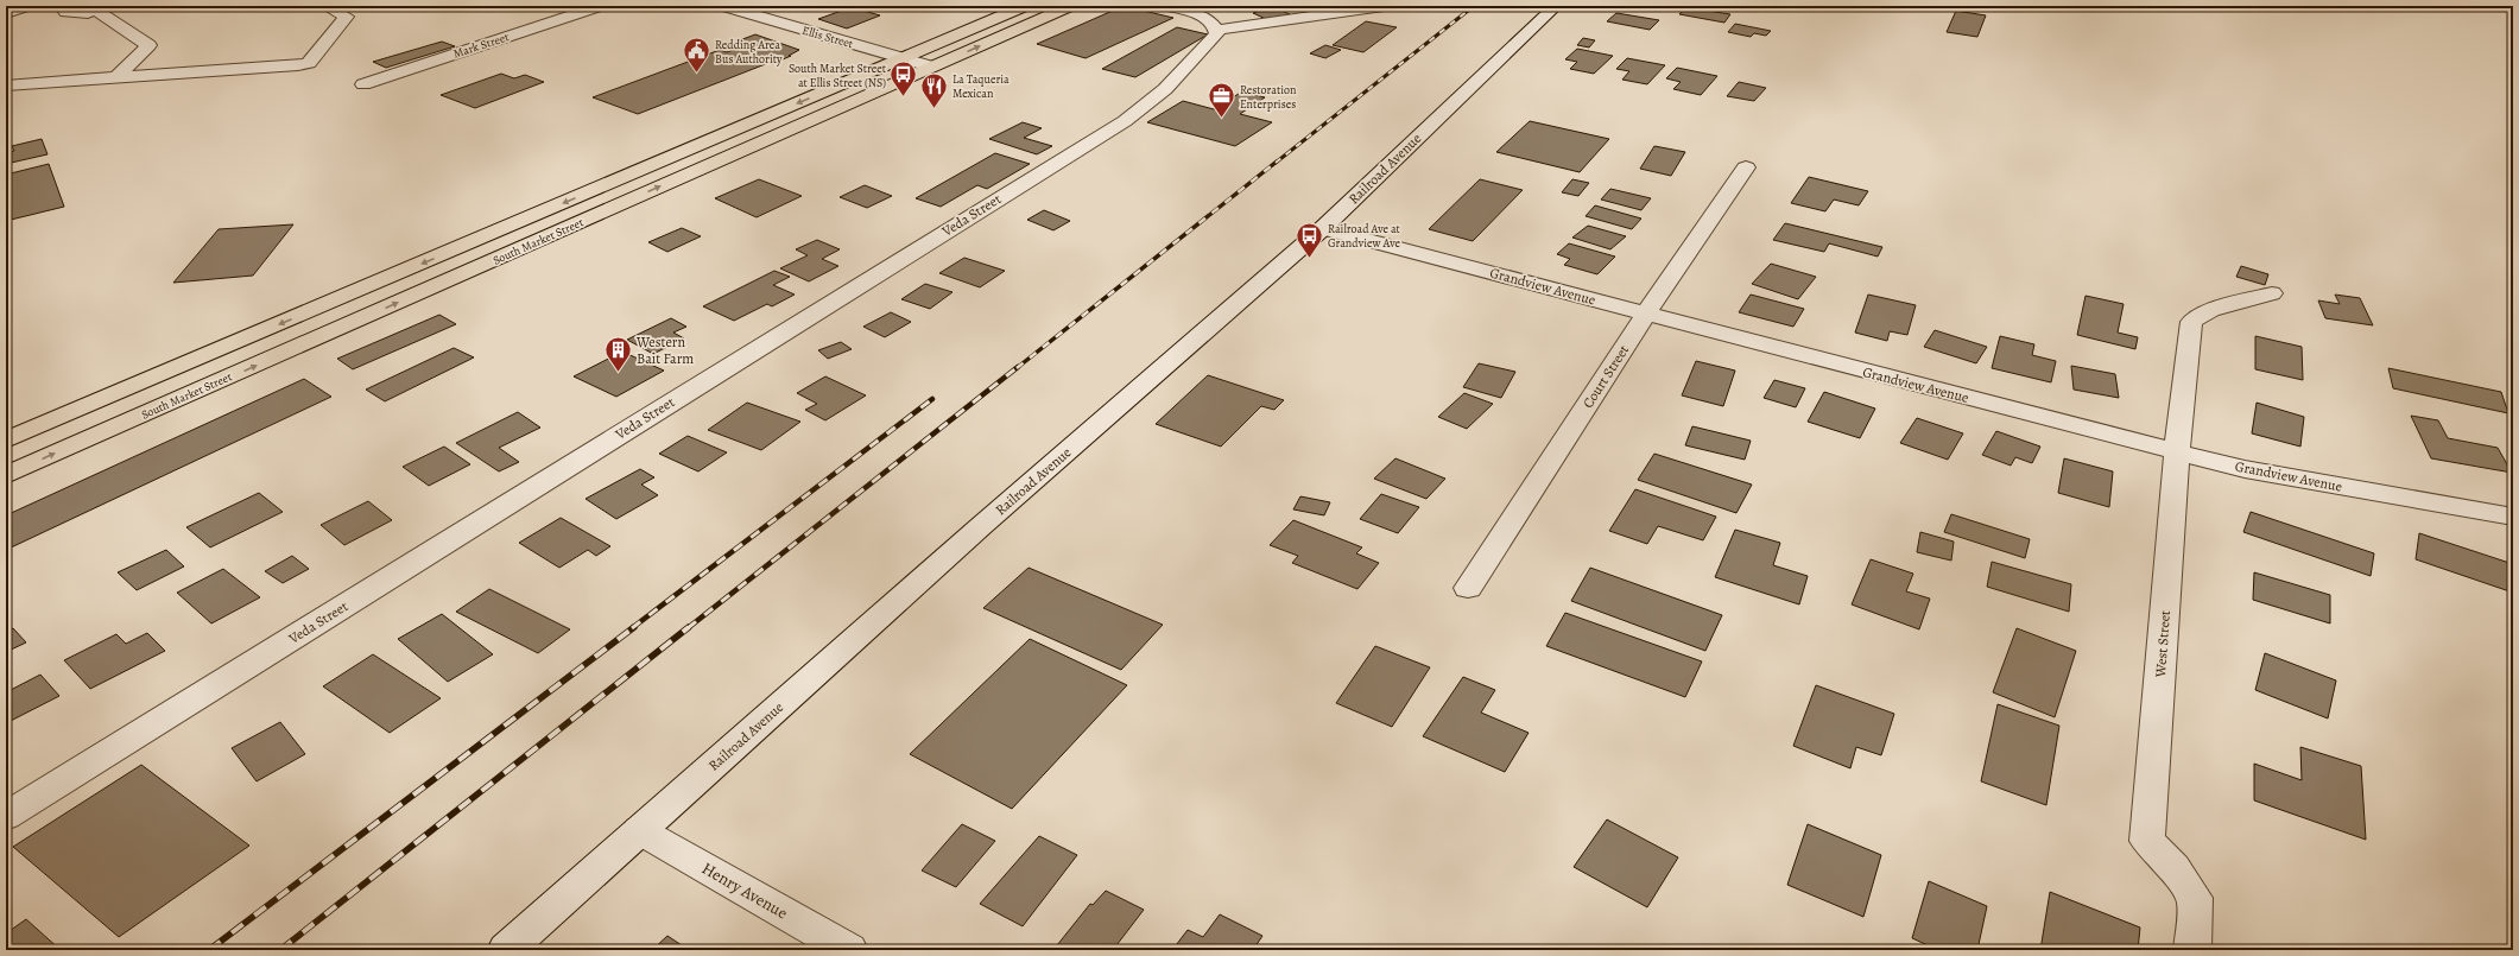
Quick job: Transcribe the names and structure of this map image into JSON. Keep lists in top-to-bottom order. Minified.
{"streets":{"main road":["South Market Street"],"street":["Ellis Street","Mark Street","Railroad Avenue","Veda Street","Grandview Avenue","Court Street","West Street","Henry Avenue"]},"crossings":[["Ellis Street","South Market Street"],["Railroad Avenue","Grandview Avenue"],["Railroad Avenue","Henry Avenue"],["Grandview Avenue","Court Street"],["Grandview Avenue","West Street"]],"places":{"public building":["Redding Area Bus Authority"],"bus stop":["South Market Street at Ellis Street (NS)","Railroad Ave at Grandview Ave"],"restaurant":["La Taqueria Mexican"],"office":["Restoration Enterprises"],"building":["Western Bait Farm"]}}
